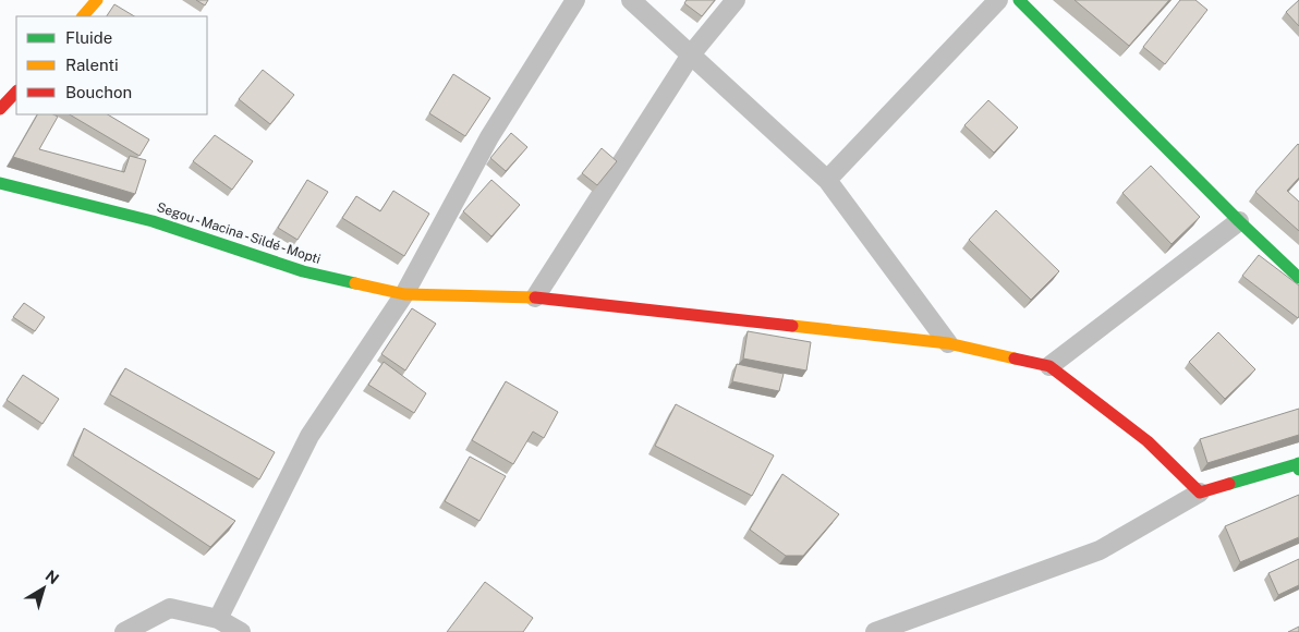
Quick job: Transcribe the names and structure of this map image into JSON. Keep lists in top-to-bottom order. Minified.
{"streets":{"main road":["Segou - Macina - Sildé - Mopti"]},"legend":["Fluide","Ralenti","Bouchon"],"north":"top right"}
